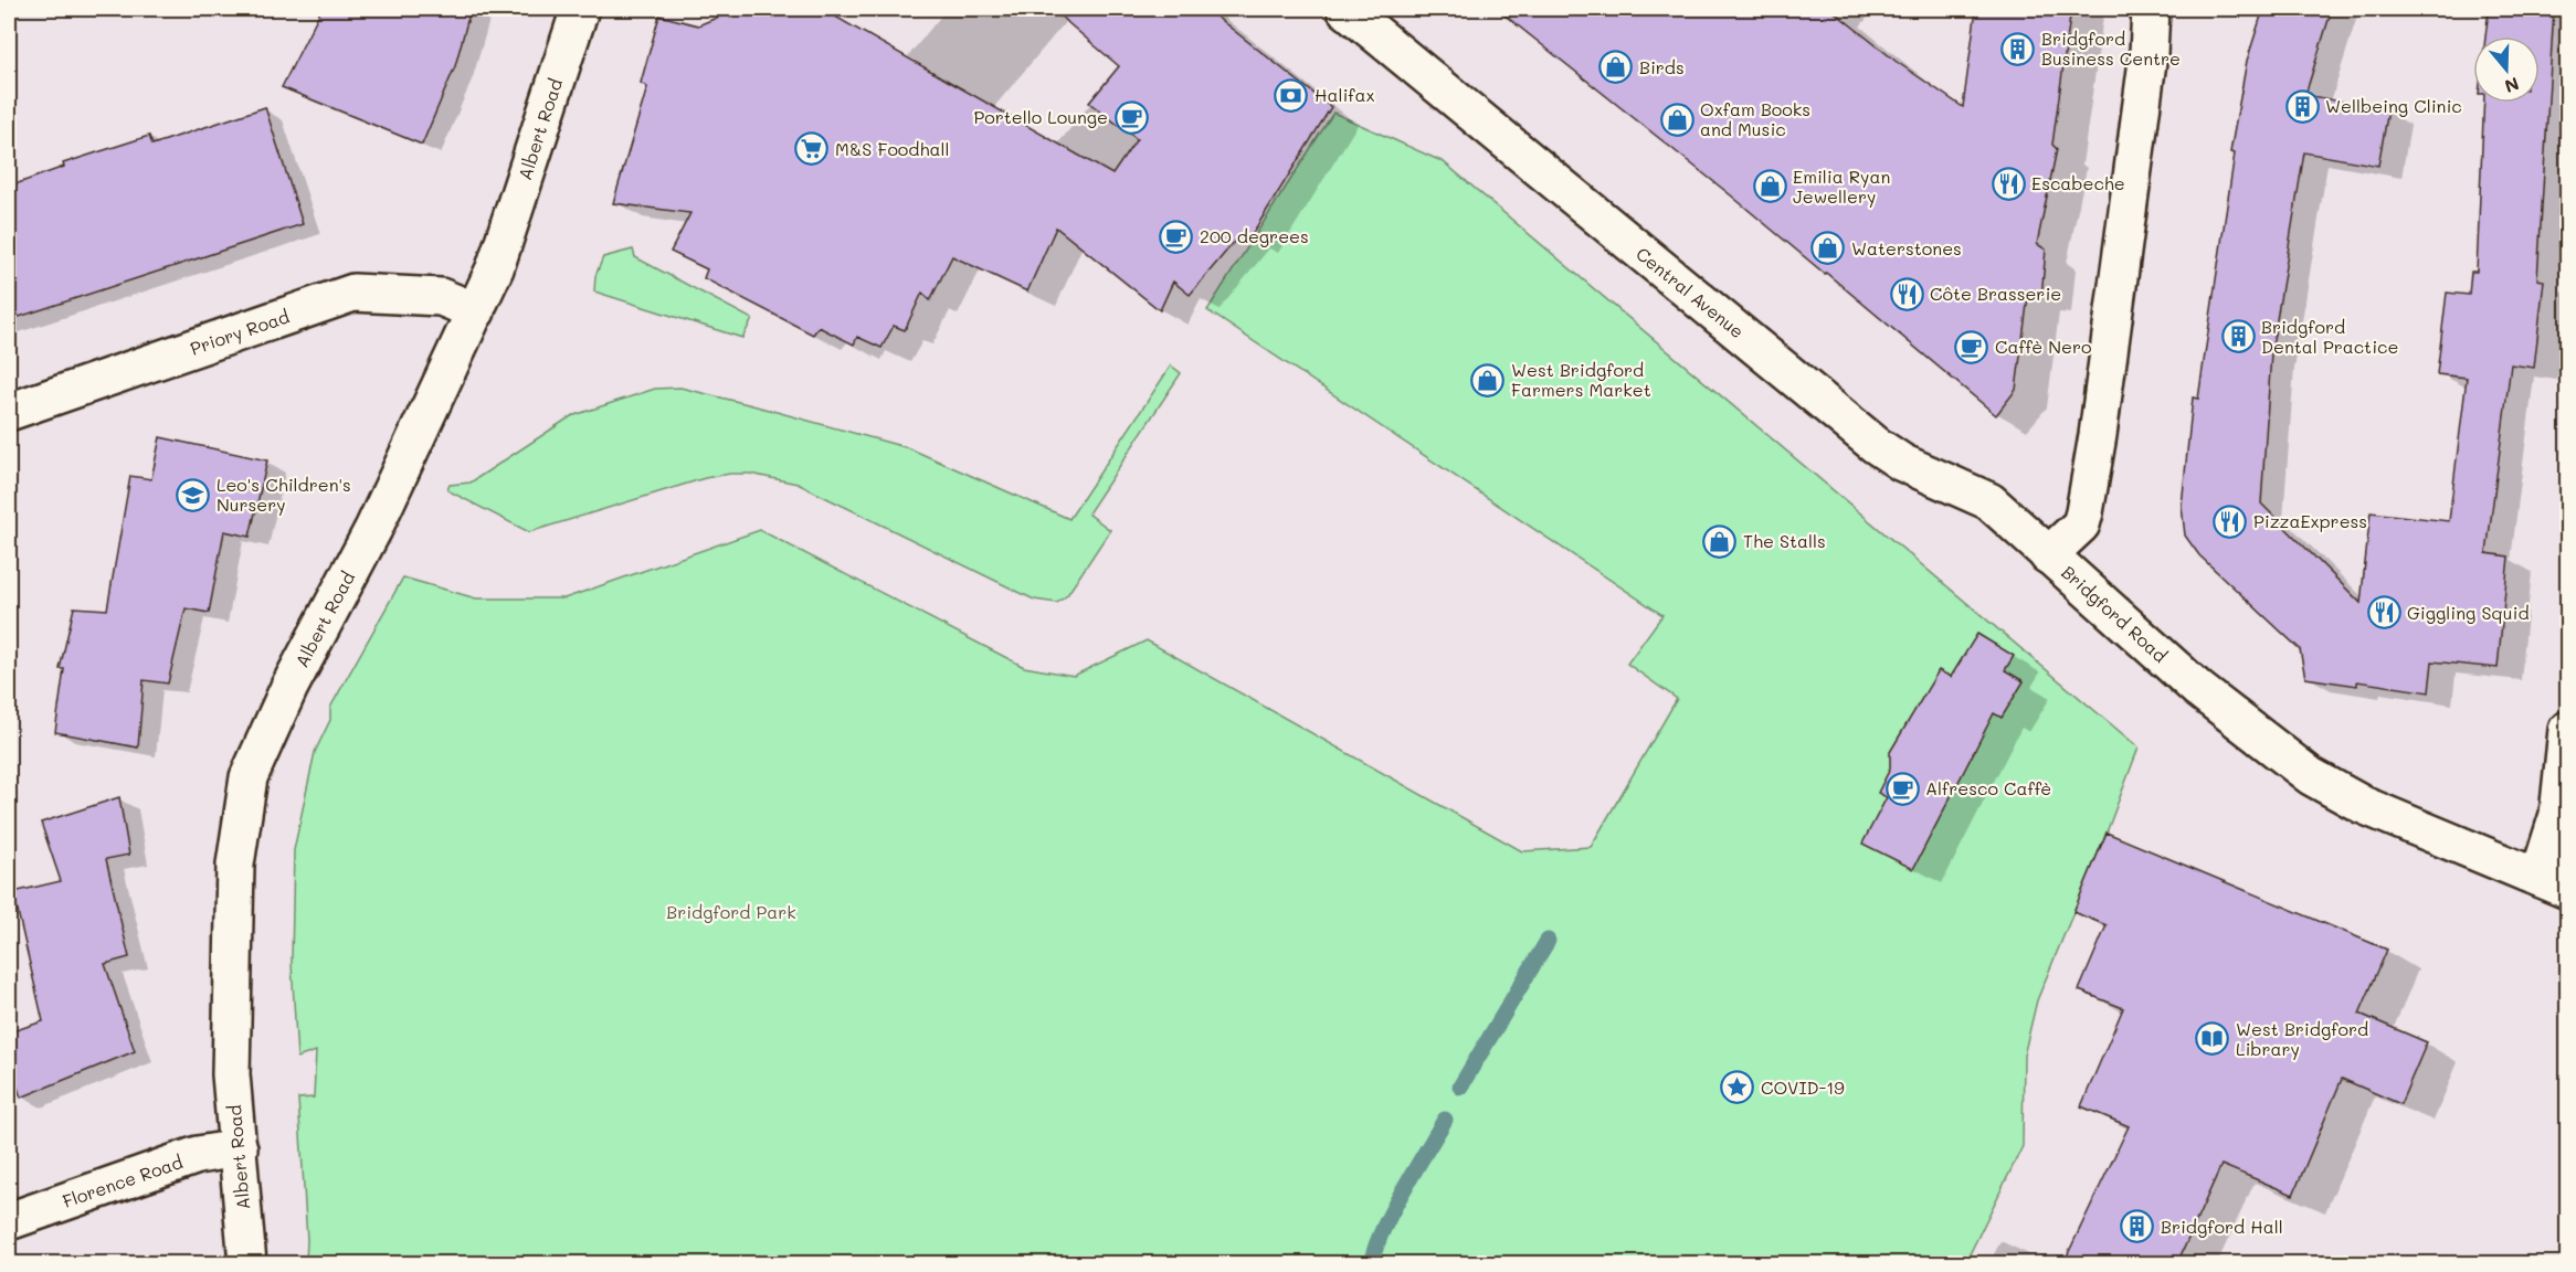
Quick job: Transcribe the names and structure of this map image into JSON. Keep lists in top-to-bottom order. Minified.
{"streets":{"street":["Albert Road","Central Avenue","Priory Road","Bridgford Road","Florence Road"]},"crossings":[["Albert Road","Priory Road"],["Albert Road","Florence Road"],["Central Avenue","Bridgford Road"]],"parks":["Bridgford Park"],"places":{"building":["Bridgford Business Centre","Wellbeing Clinic","Bridgford Dental Practice","Bridgford Hall"],"shop":["Birds","Oxfam Books and Music","Emilia Ryan Jewellery","Waterstones","West Bridgford Farmers Market","The Stalls"],"bank":["Halifax"],"cafe":["Portello Lounge","200 degrees","Caffè Nero","Alfresco Caffè"],"supermarket":["M&S Foodhall"],"restaurant":["Escabeche","Côte Brasserie","PizzaExpress","Giggling Squid"],"school or university":["Leo's Children's Nursery"],"library":["West Bridgford Library"],"place":["COVID-19"]},"north":"bottom"}
